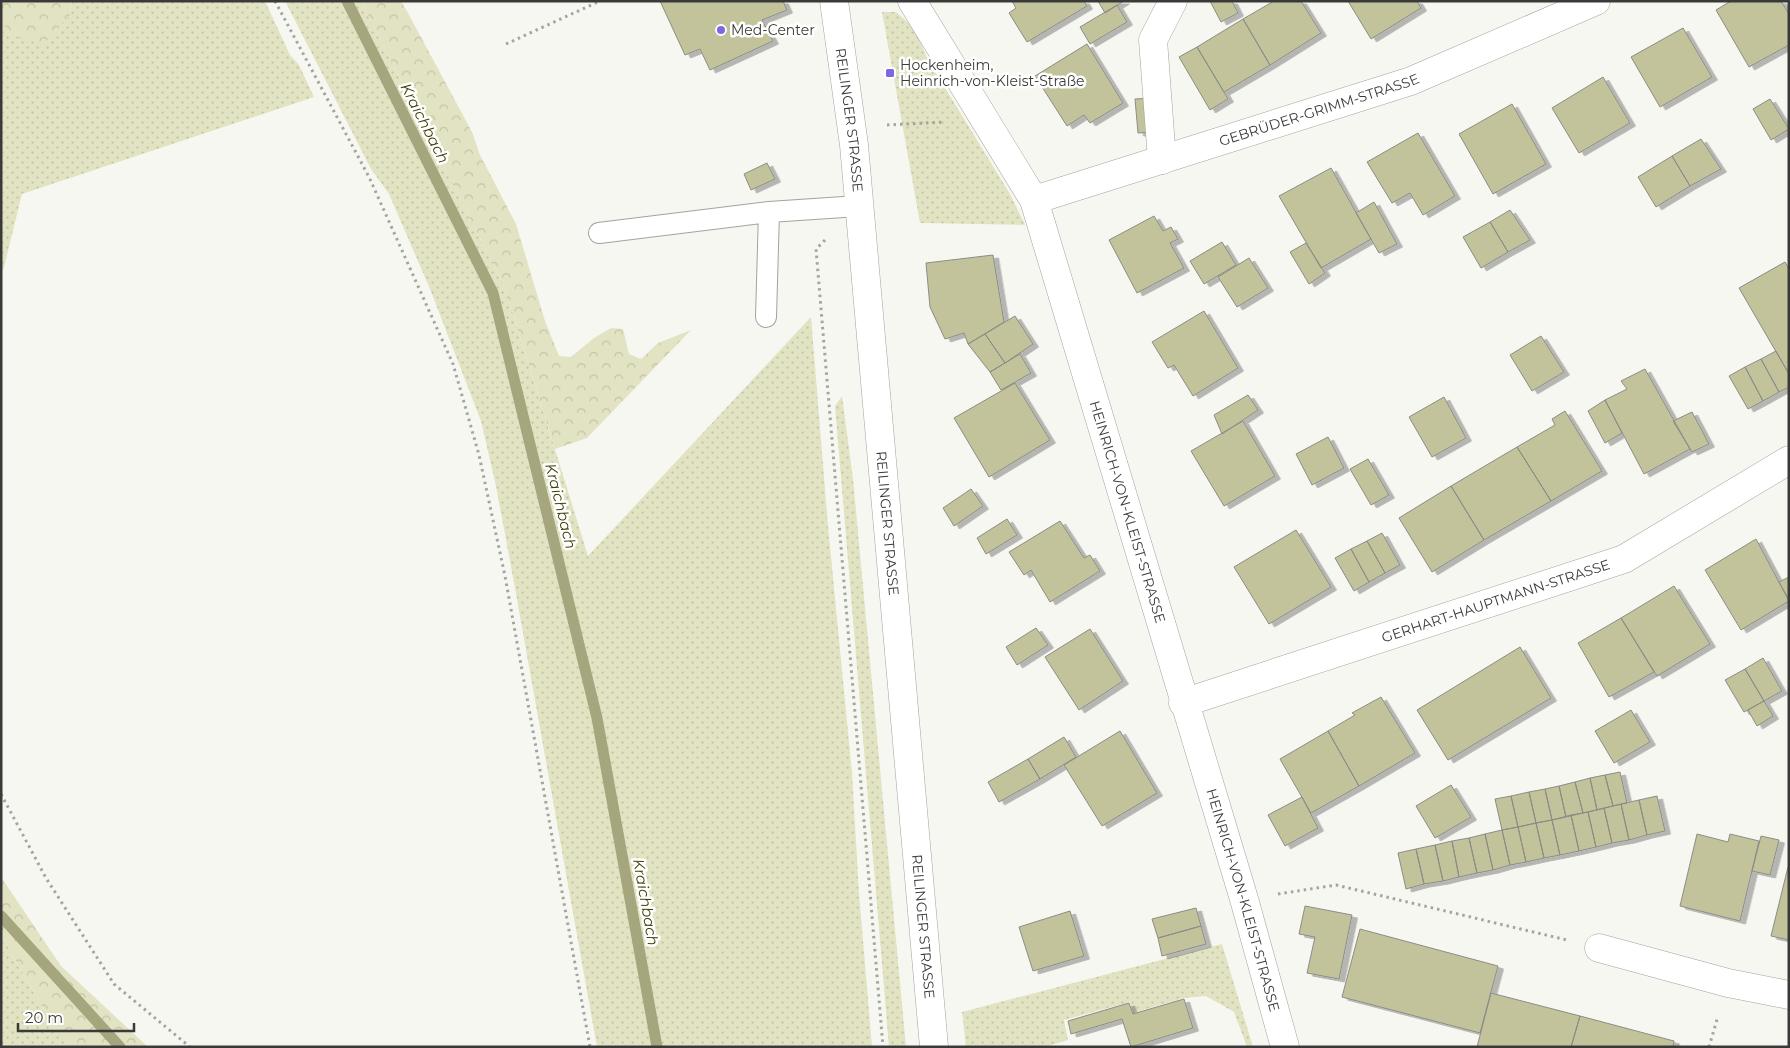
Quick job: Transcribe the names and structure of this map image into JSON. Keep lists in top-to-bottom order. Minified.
{"streets":{"street":["GEBRÜDER-GRIMM-STRASSE","REILINGER STRASSE","HEINRICH-VON-KLEIST-STRASSE","GERHART-HAUPTMANN-STRASSE"]},"crossings":[["GEBRÜDER-GRIMM-STRASSE","HEINRICH-VON-KLEIST-STRASSE"],["HEINRICH-VON-KLEIST-STRASSE","GERHART-HAUPTMANN-STRASSE"]],"water":["Kraichbach"],"places":{"other":["Med-Center"],"transit":["Hockenheim, Heinrich-von-Kleist-Straße"]},"scale_bar":"20 m"}
